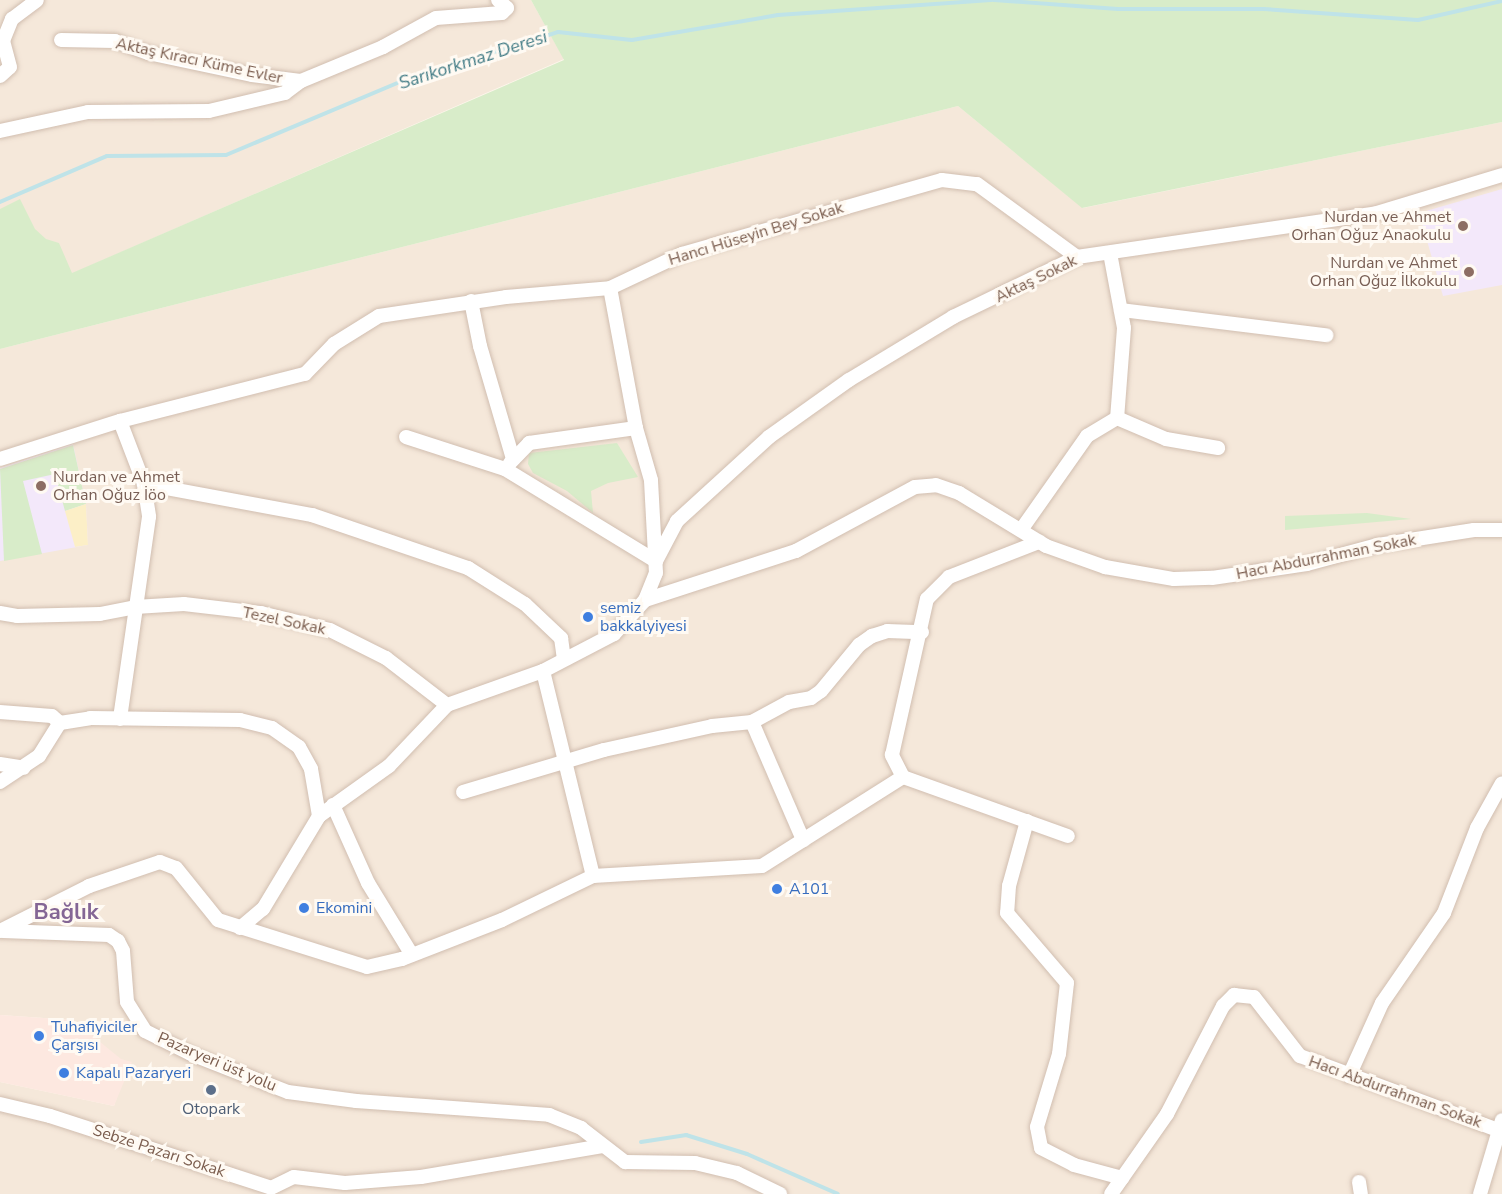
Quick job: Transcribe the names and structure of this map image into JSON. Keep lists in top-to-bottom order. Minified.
{"streets":{"street":["Aktaş Kıracı Küme Evler","Hancı Hüseyin Bey Sokak","Aktaş Sokak","Hacı Abdurrahman Sokak","Tezel Sokak","Pazaryeri üst yolu","Sebze Pazarı Sokak"]},"crossings":[["Hancı Hüseyin Bey Sokak","Aktaş Sokak"],["Hacı Abdurrahman Sokak","Tezel Sokak"],["Pazaryeri üst yolu","Sebze Pazarı Sokak"]],"districts":["Bağlık"],"water":["Sarıkorkmaz Deresi"],"places":["Nurdan ve Ahmet Orhan Oğuz Anaokulu","Nurdan ve Ahmet Orhan Oğuz İlkokulu","Nurdan ve Ahmet Orhan Oğuz İöo","semiz bakkalyiyesi","A101","Ekomini","Tuhafiyiciler Çarşısı","Kapalı Pazaryeri","Otopark"]}
